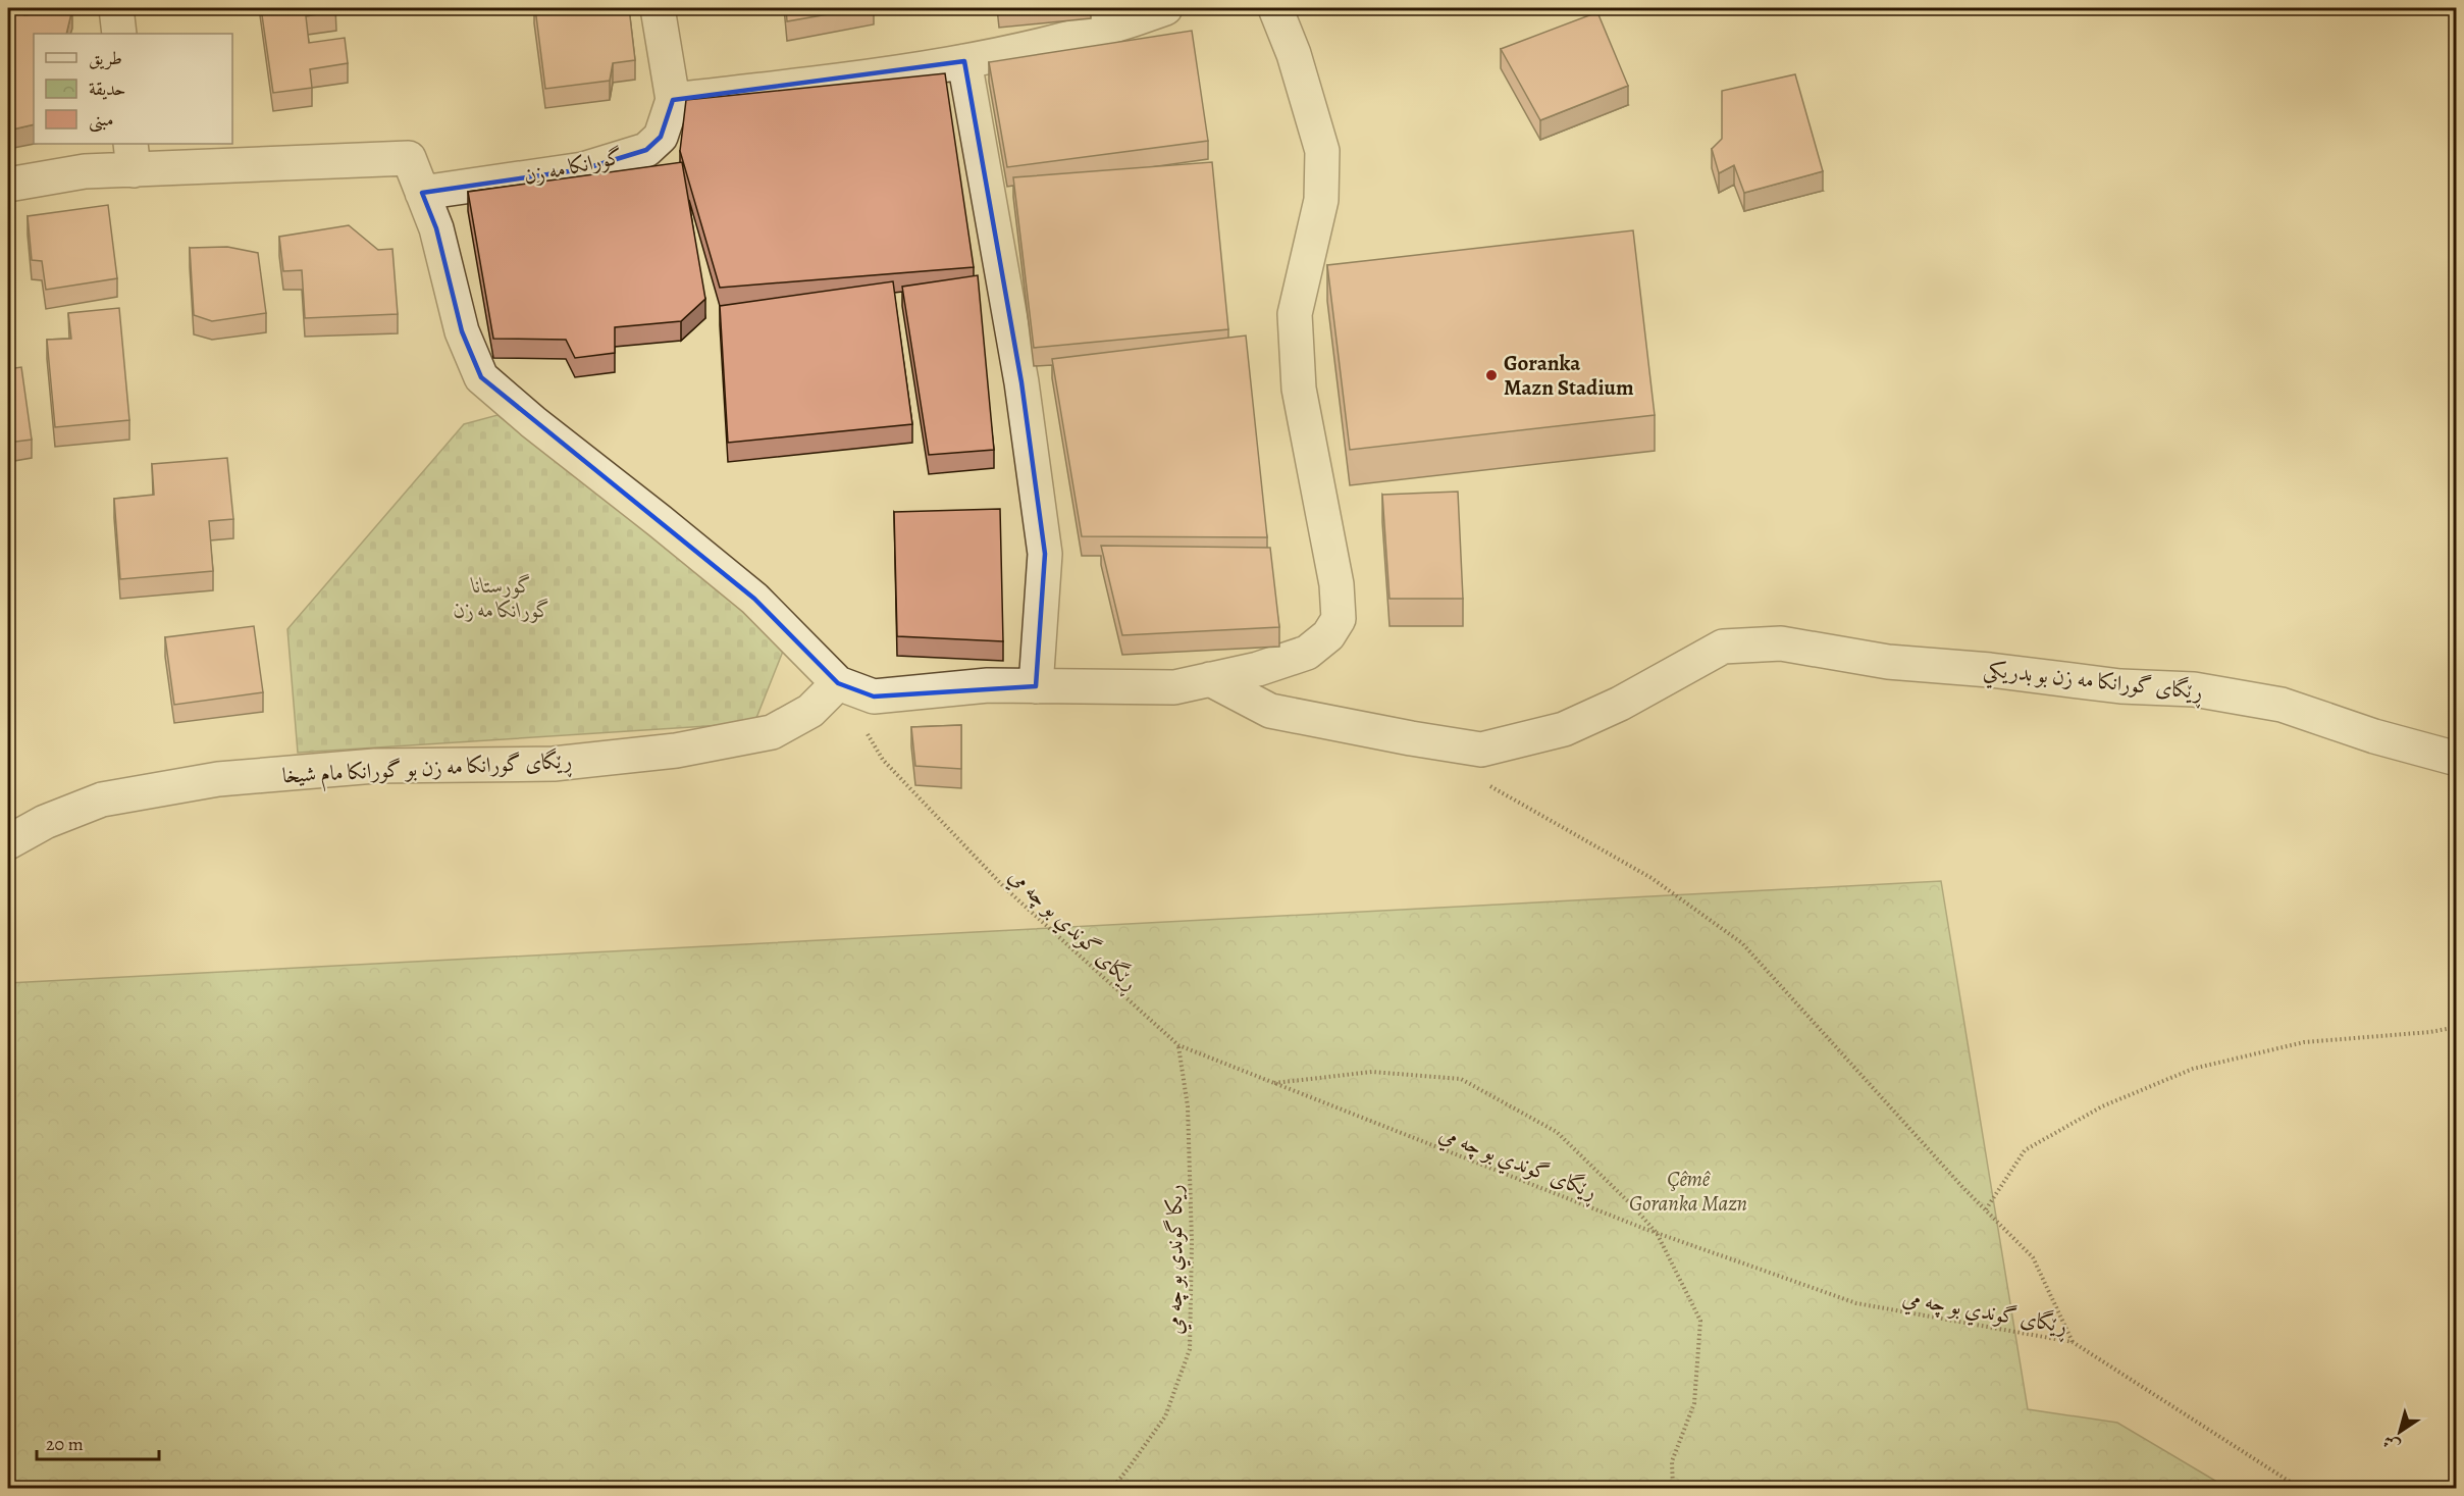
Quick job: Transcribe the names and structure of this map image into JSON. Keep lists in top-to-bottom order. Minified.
{"streets":{"street":["گورانكا مه زن","ڕێگای گورانكا مه زن بو بدريكي","ڕێگای گورانكا مه زن بو گورانکا مام شيخا"],"path":["ڕێگای گوندي بو چه مي","ريكا گوندي بو چه مي"]},"crossings":[["ڕێگای گورانكا مه زن بو گورانکا مام شيخا","ڕێگای گوندي بو چه مي"],["ڕێگای گوندي بو چه مي","ريكا گوندي بو چه مي"]],"parks":["گورستانا گورانكا مه زن","Çêmê Goranka Mazn"],"places":["Goranka Mazn Stadium"],"legend":["طريق","حديقة","مبنى"],"scale_bar":"20 m","north":"bottom left"}
